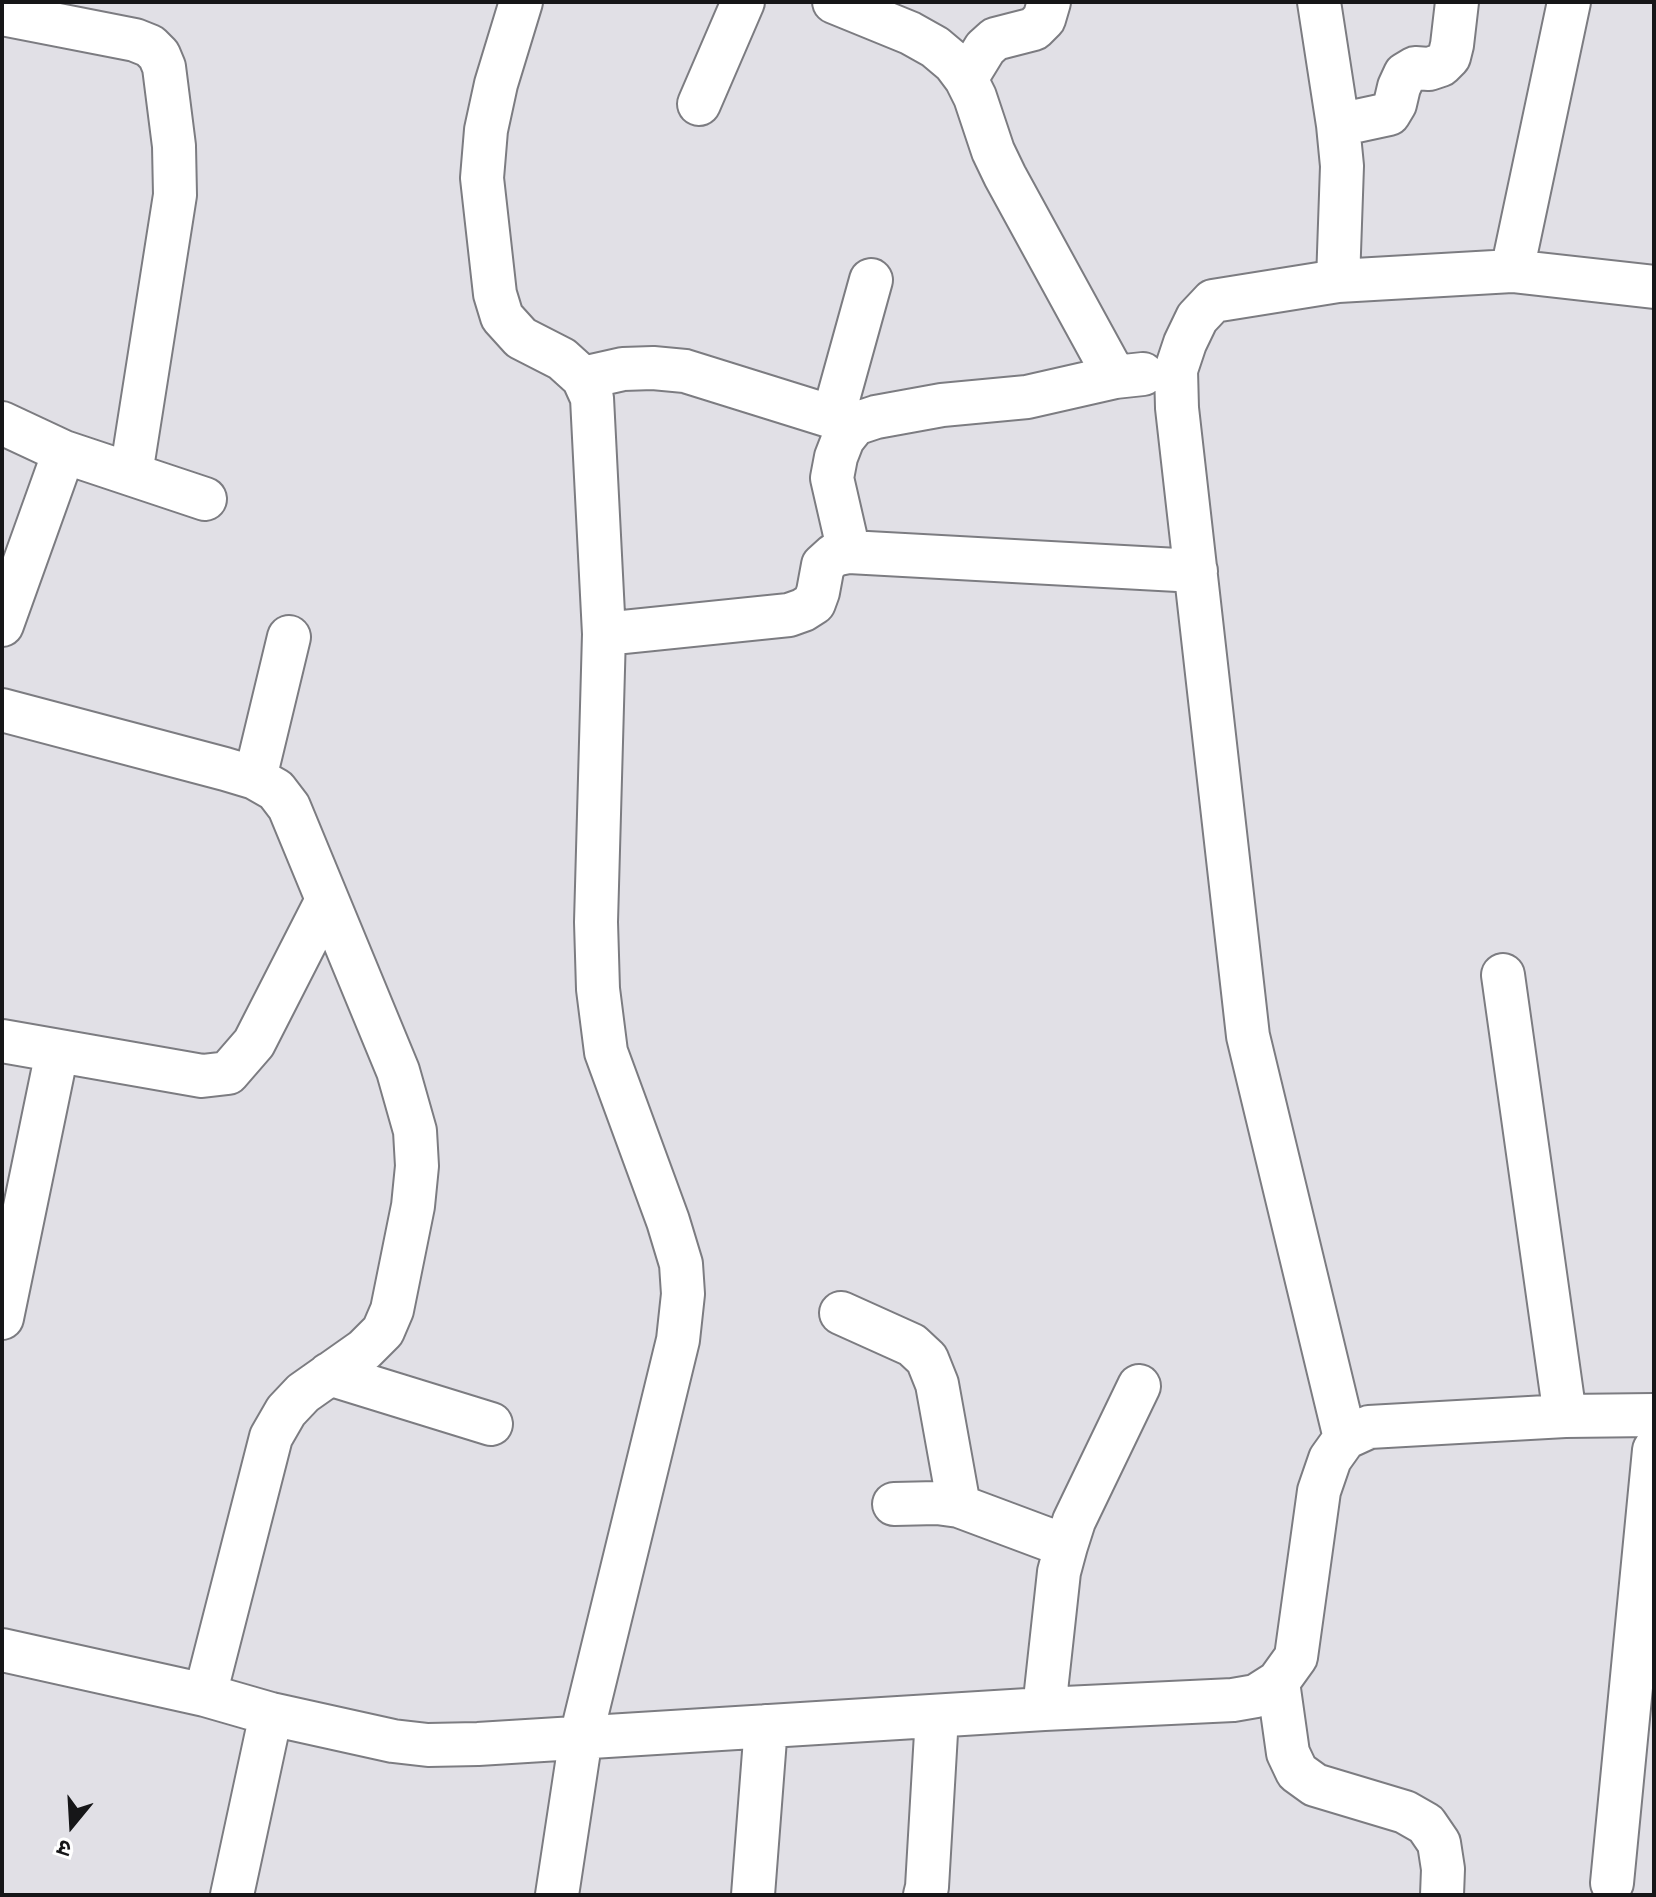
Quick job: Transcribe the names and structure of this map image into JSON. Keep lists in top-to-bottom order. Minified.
{"north":"bottom"}
